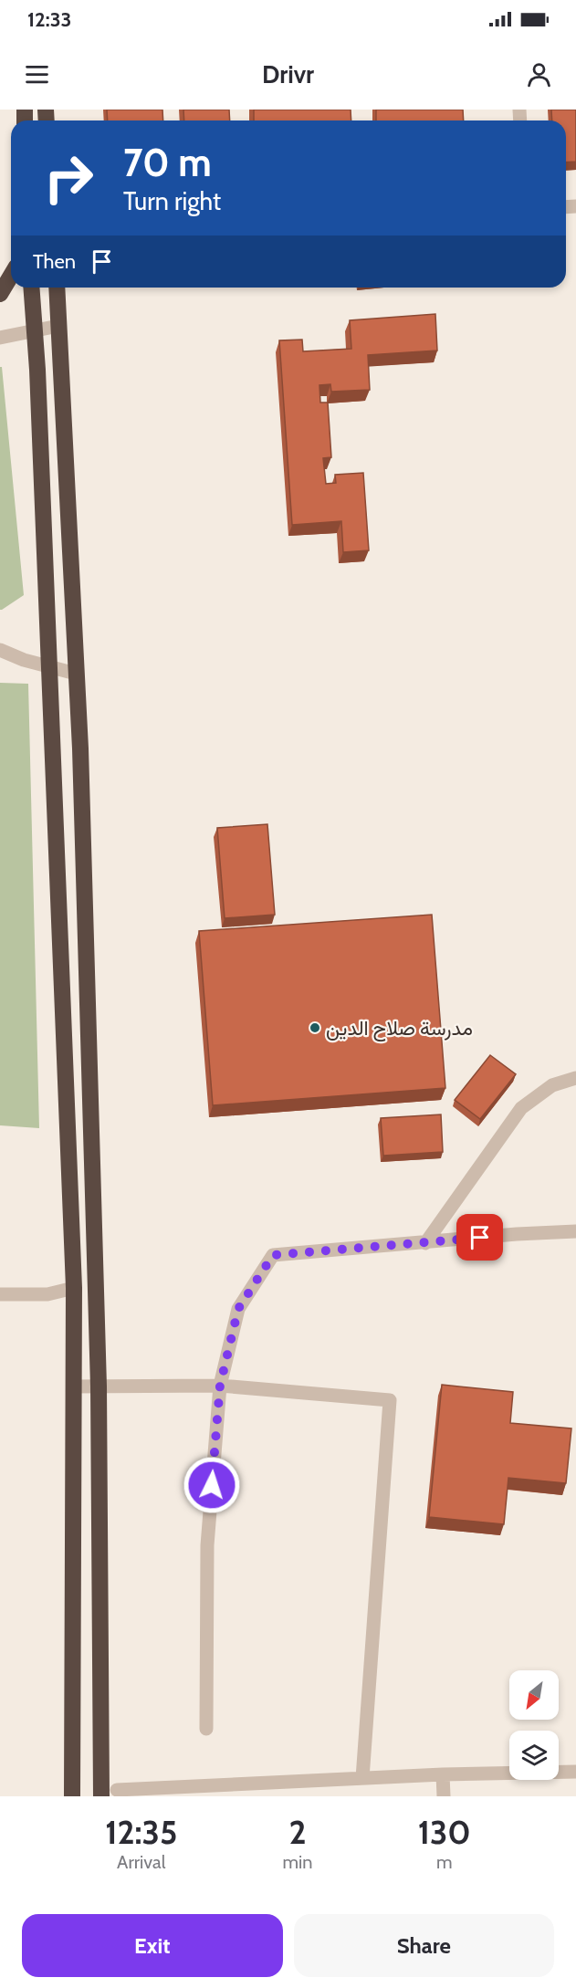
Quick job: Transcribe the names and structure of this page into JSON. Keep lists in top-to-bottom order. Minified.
{"places":["مدرسة صلاح الدين"],"north":"bottom left","page":{"status":"12:33","header":"Drivr","turn":["70 m","Turn right"],"then":"Then","eta":["12:35","Arrival","2","min","130","m"],"buttons":["Exit","Share"]}}
